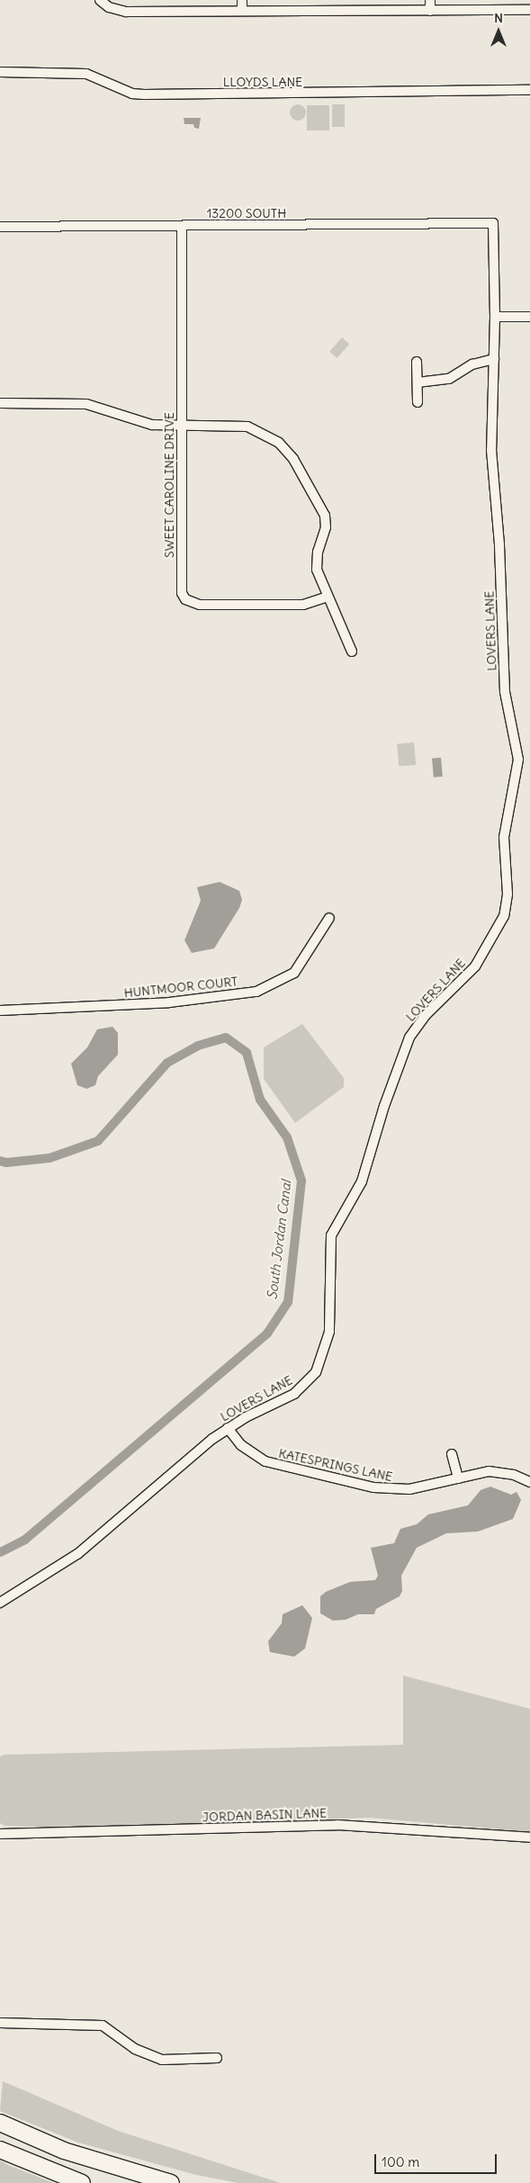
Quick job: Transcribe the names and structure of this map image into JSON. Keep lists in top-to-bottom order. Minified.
{"streets":{"street":["LLOYDS LANE","13200 SOUTH","SWEET CAROLINE DRIVE","LOVERS LANE","HUNTMOOR COURT","KATESPRINGS LANE","JORDAN BASIN LANE"]},"crossings":[["13200 SOUTH","SWEET CAROLINE DRIVE"],["13200 SOUTH","LOVERS LANE"],["LOVERS LANE","KATESPRINGS LANE"]],"water":["South Jordan Canal"],"scale_bar":"100 m","north":"top"}
